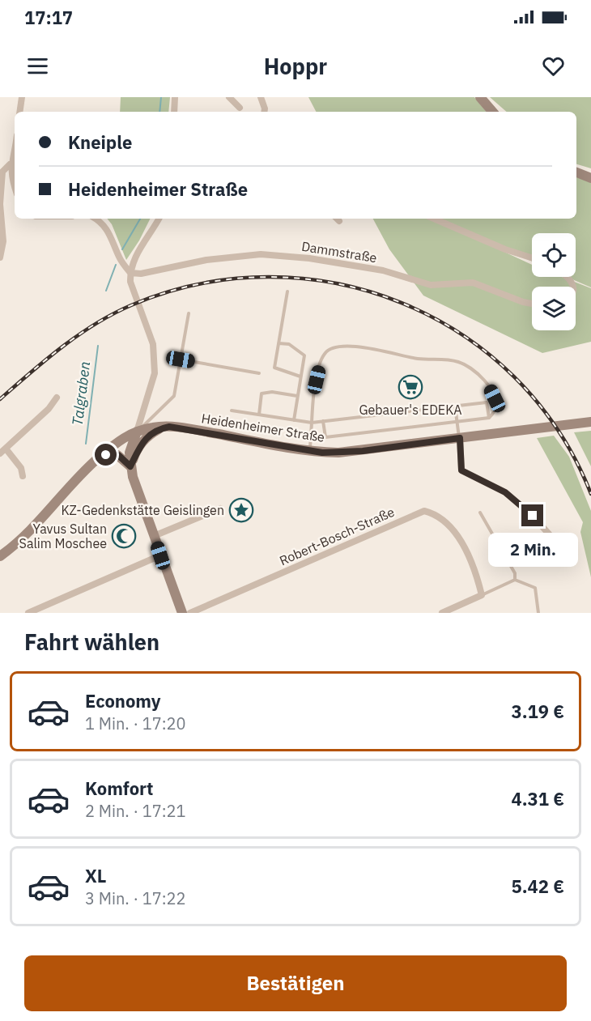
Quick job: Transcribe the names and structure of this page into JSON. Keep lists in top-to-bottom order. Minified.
{"streets":{"main road":["Heidenheimer Straße"],"street":["Dammstraße","Robert-Bosch-Straße"]},"water":["Talgraben"],"places":{"supermarket":["Gebauer's EDEKA"],"place":["KZ-Gedenkstätte Geislingen"],"mosque":["Yavus Sultan Salim Moschee"]},"page":{"status":"17:17","header":"Hoppr","banner":["Kneiple","Heidenheimer Straße"],"bubble":"2 Min.","heading":"Fahrt wählen","list":[{"name":"Economy","note":"1 Min. · 17:20","value":"3.19 €"},{"name":"Komfort","note":"2 Min. · 17:21","value":"4.31 €"},{"name":"XL","note":"3 Min. · 17:22","value":"5.42 €"}],"buttons":"Bestätigen"}}
